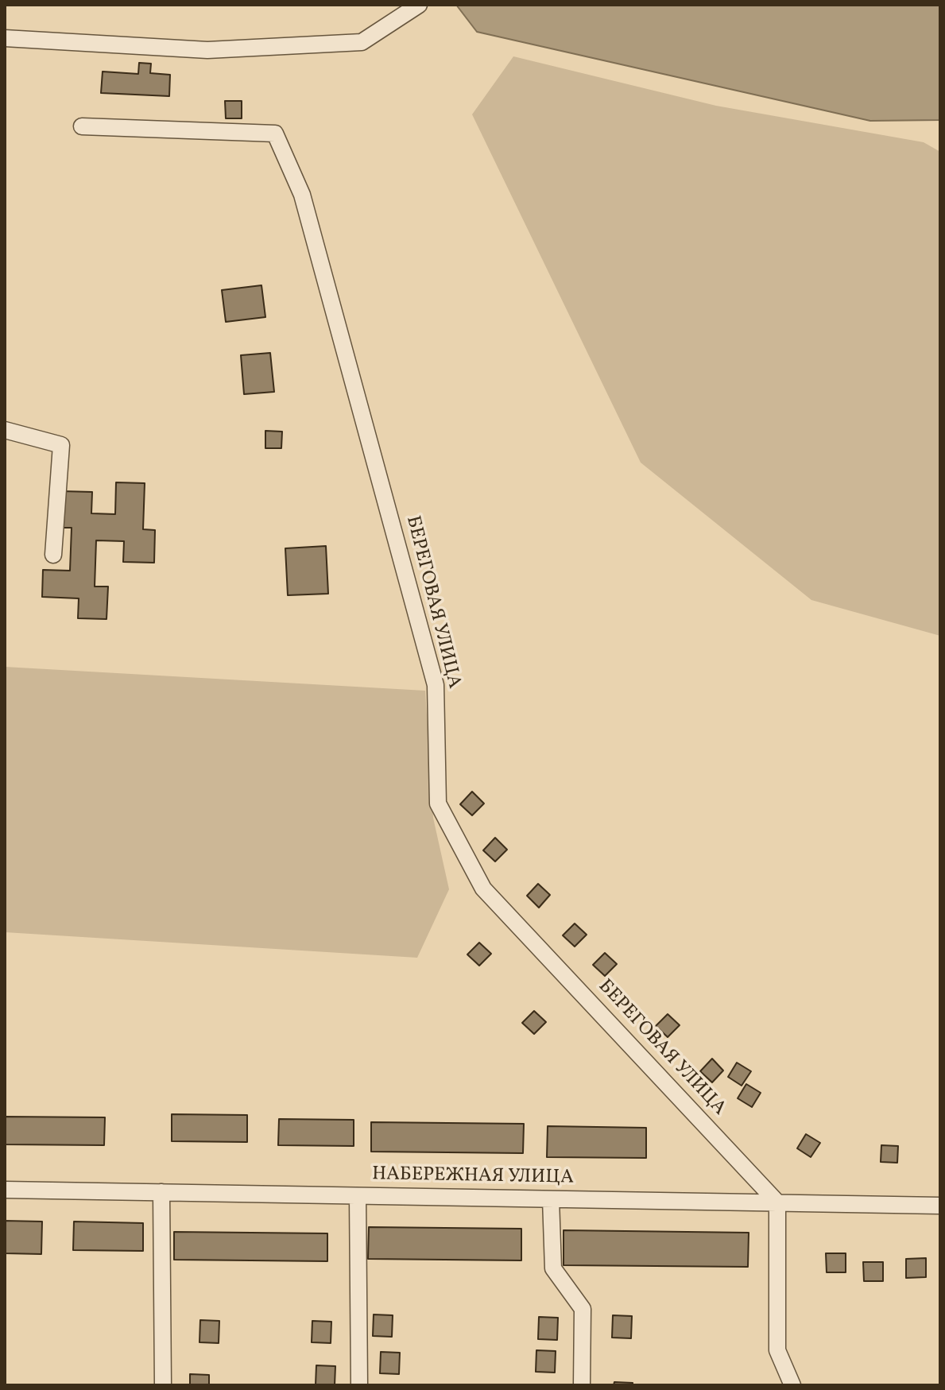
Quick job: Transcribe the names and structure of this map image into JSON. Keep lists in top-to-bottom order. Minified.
{"streets":{"street":["БЕРЕГОВАЯ УЛИЦА","НАБЕРЕЖНАЯ УЛИЦА"]},"crossings":[["БЕРЕГОВАЯ УЛИЦА","НАБЕРЕЖНАЯ УЛИЦА"]]}
